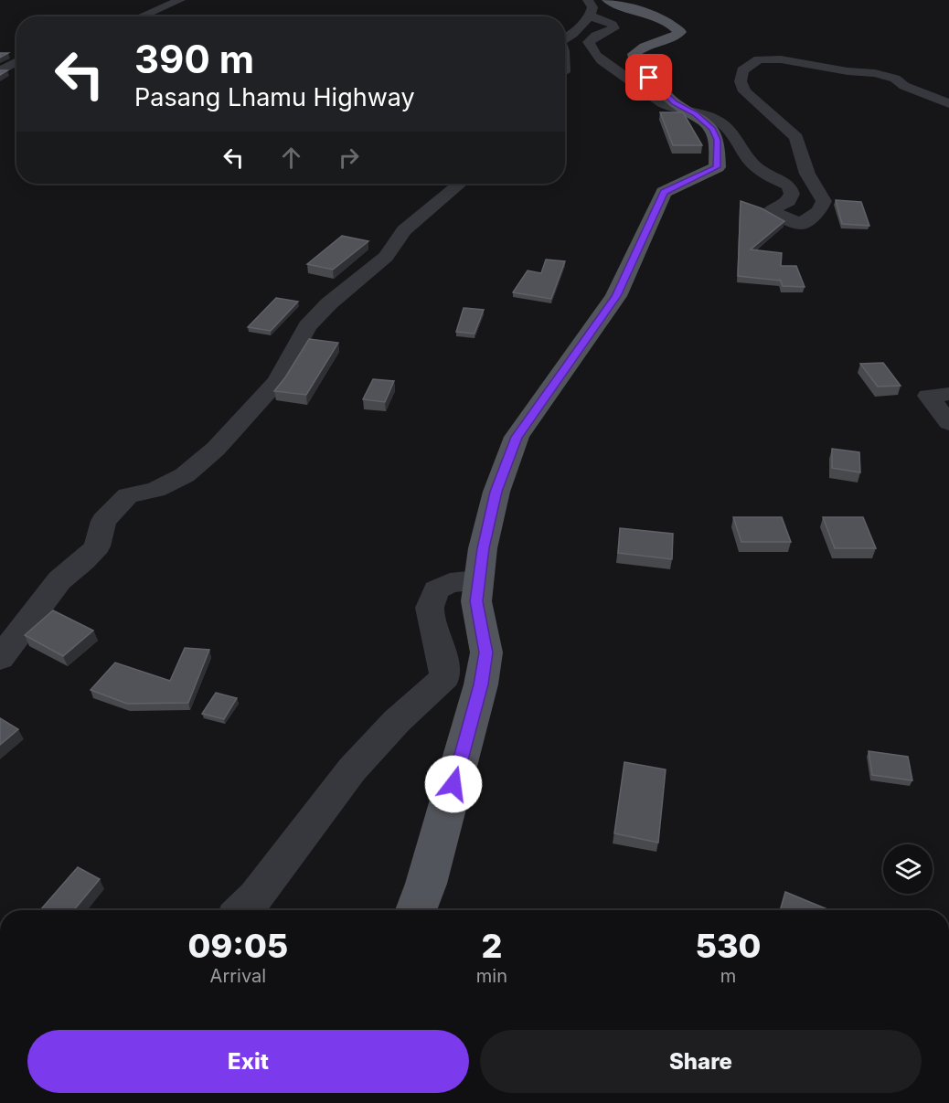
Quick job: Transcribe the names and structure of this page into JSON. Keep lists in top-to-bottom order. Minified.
{"page":{"turn":["390 m","Pasang Lhamu Highway"],"eta":["09:05","Arrival","2","min","530","m"],"buttons":["Exit","Share"]}}
